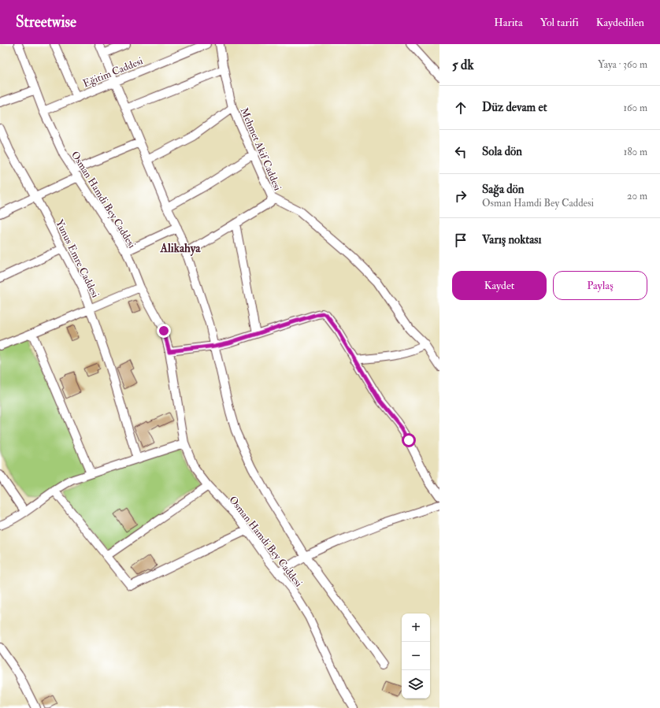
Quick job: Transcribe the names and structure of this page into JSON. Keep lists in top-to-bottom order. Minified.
{"streets":{"street":["Eğitim Caddesi","Mehmet Akif Caddesi","Osman Hamdi Bey Caddesi","Yunus Emre Caddesi"]},"crossings":[["Eğitim Caddesi","Osman Hamdi Bey Caddesi"]],"districts":["Alikahya"],"page":{"header":"Streetwise","nav":["Harita","Yol tarifi","Kaydedilen"],"heading":["5 dk","Yaya · 360 m"],"list":[["Düz devam et","160 m"],["Sola dön","180 m"],["Sağa dön","Osman Hamdi Bey Caddesi","20 m"],"Varış noktası"],"buttons":["Kaydet","Paylaş"],"map_buttons":["+","−"]}}
